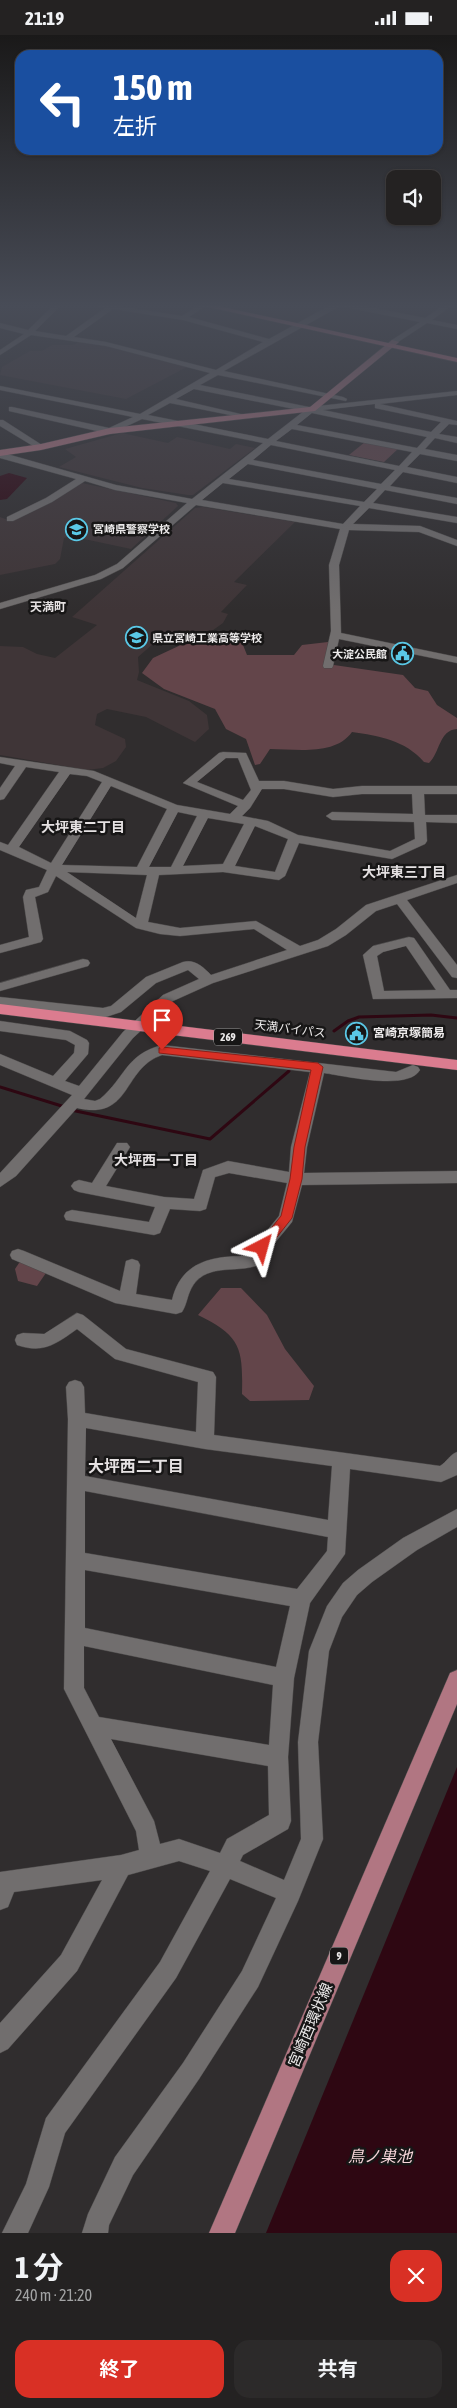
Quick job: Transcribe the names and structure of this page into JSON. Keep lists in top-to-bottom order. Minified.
{"streets":{"highway":["天満バイパス","269"],"main road":["9","宮崎西環状線"]},"districts":["天満町","大坪東二丁目","大坪東三丁目","大坪西一丁目","大坪西二丁目"],"water":["鳥ノ巣池"],"places":{"school or university":["宮崎県警察学校","県立宮崎工業高等学校"],"public building":["大淀公民館","宮崎京塚簡易"]},"page":{"status":"21:19","turn":["150 m","左折"],"heading":["1 分","240 m · 21:20"],"buttons":["終了","共有"]}}
